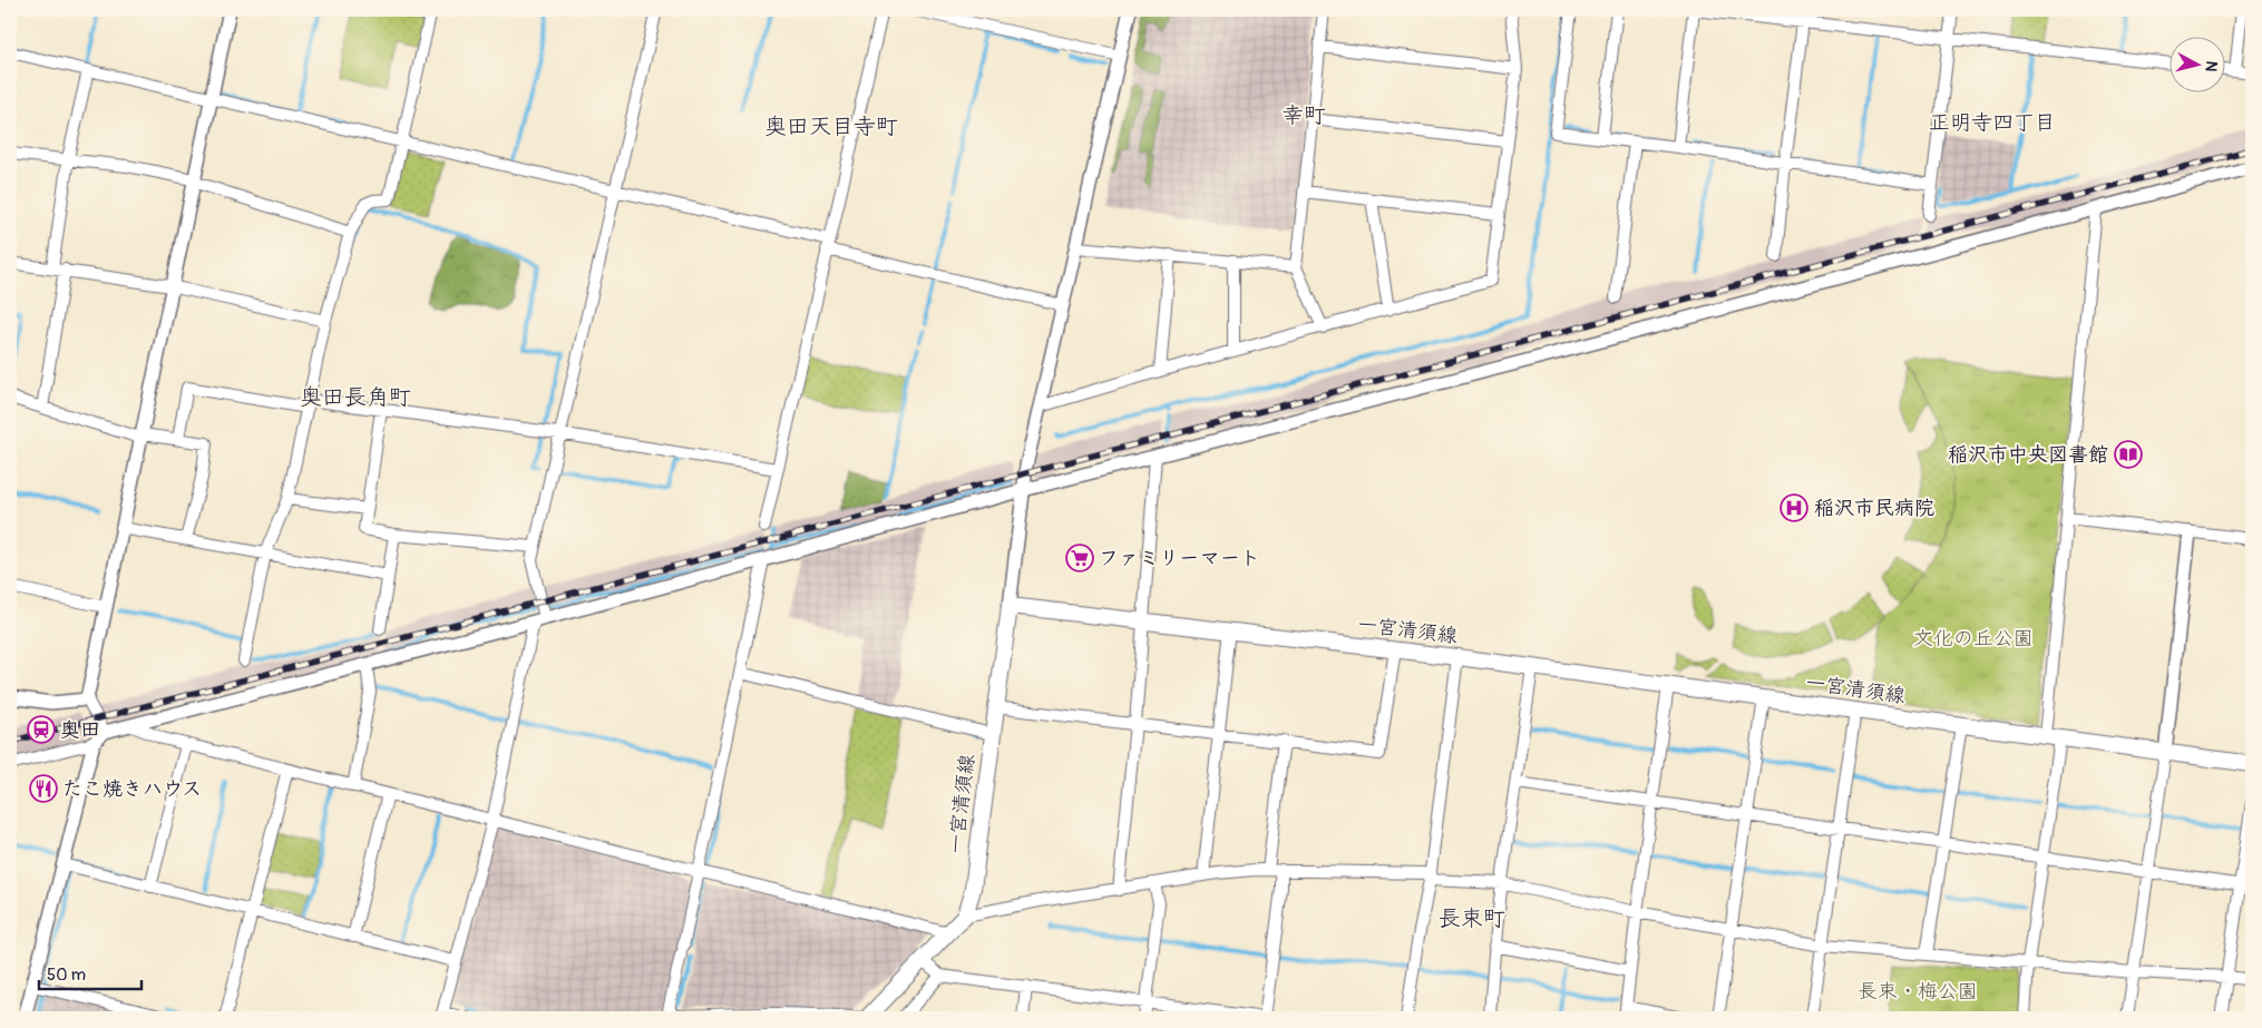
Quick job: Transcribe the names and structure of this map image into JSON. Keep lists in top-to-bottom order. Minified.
{"streets":{"main road":["一宮清須線"]},"districts":["幸町","正明寺四丁目","奥田天目寺町","奥田長角町","長束町"],"parks":["文化の丘公園","長束・梅公園"],"places":{"library":["稲沢市中央図書館"],"hospital":["稲沢市民病院"],"supermarket":["ファミリーマート"],"station":["奥田"],"restaurant":["たこ焼きハウス"]},"scale_bar":"50 m","north":"right"}
